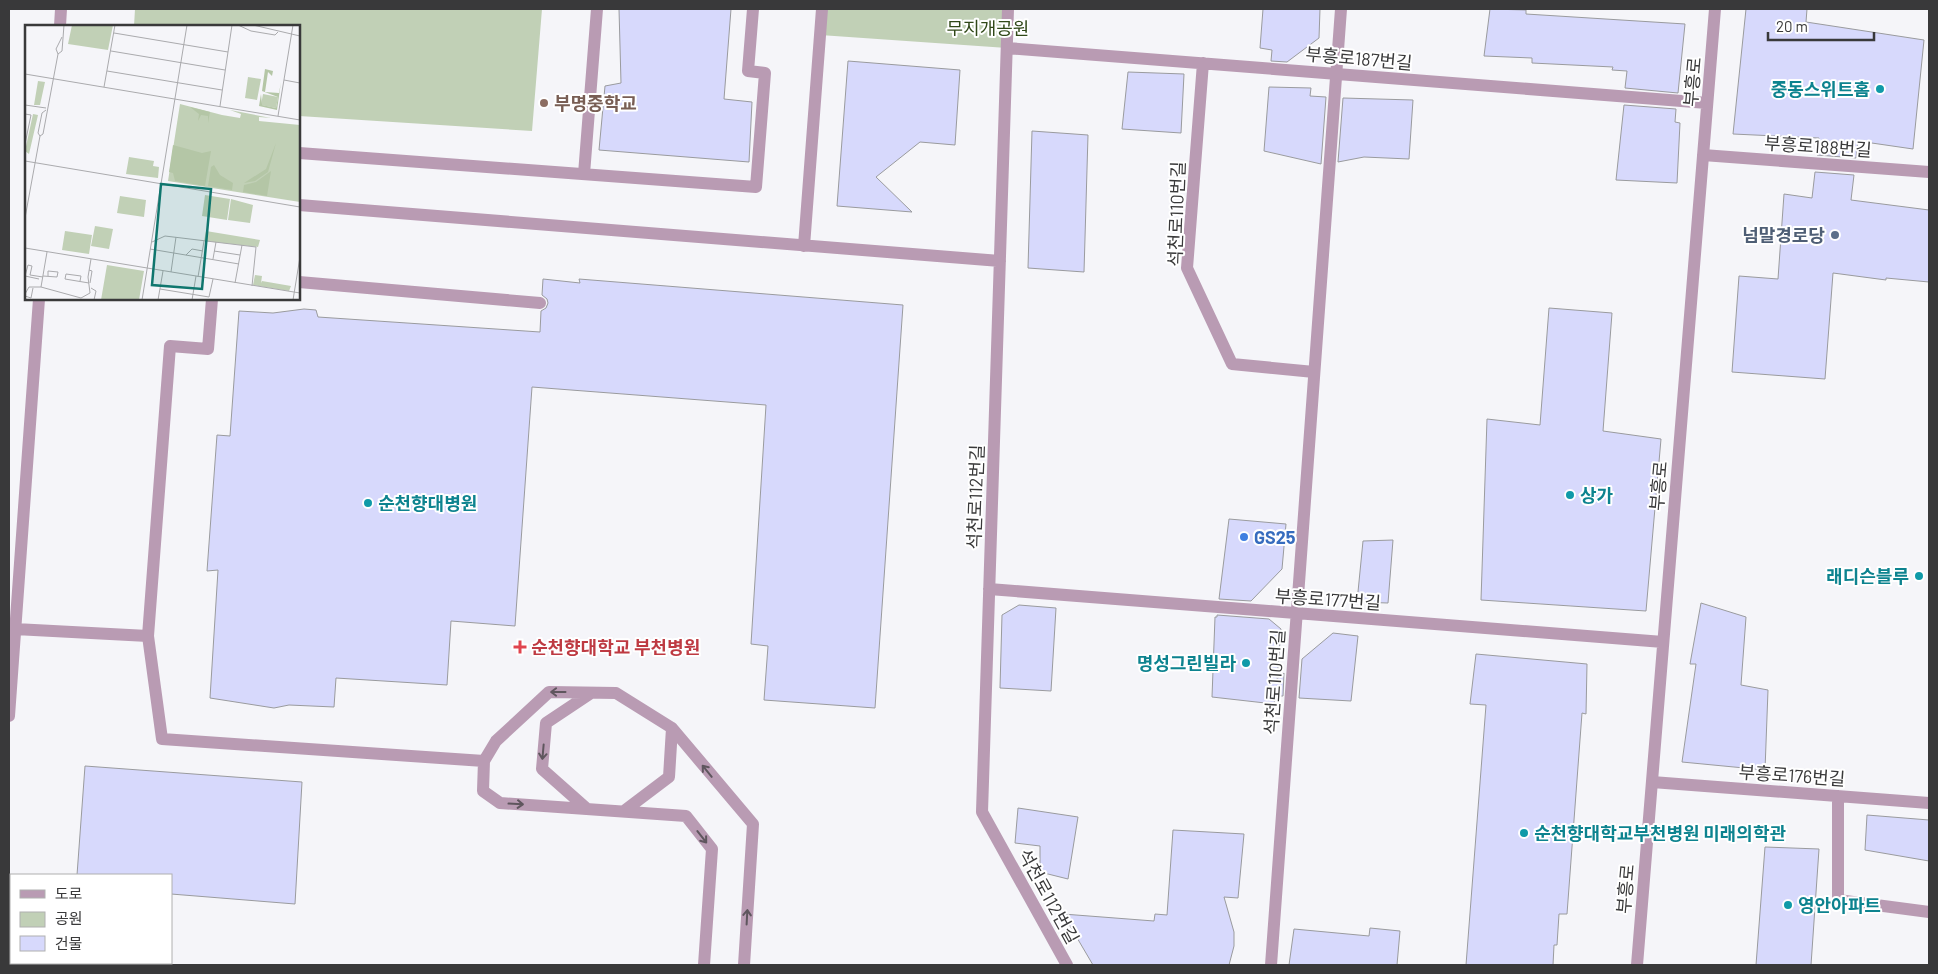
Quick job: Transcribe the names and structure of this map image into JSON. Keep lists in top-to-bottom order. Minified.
{"streets":{"street":["부흥로187번길","부흥로","부흥로188번길","석천로110번길","석천로112번길","부흥로177번길","부흥로176번길"]},"crossings":[["부흥로187번길","부흥로"],["부흥로187번길","석천로110번길"],["부흥로187번길","석천로112번길"],["부흥로","부흥로188번길"],["부흥로","부흥로177번길"],["부흥로","부흥로176번길"],["석천로110번길","부흥로177번길"],["석천로112번길","부흥로177번길"]],"parks":["무지개공원"],"places":{"other":["중동스위트홈","부명중학교","넘말경로당","상가","순천향대병원","GS25","래디슨블루","명성그린빌라","순천향대학교부천병원 미래의학관","영안아파트"],"health":["순천향대학교 부천병원"]},"legend":["도로","공원","건물"],"scale_bar":"20 m"}
